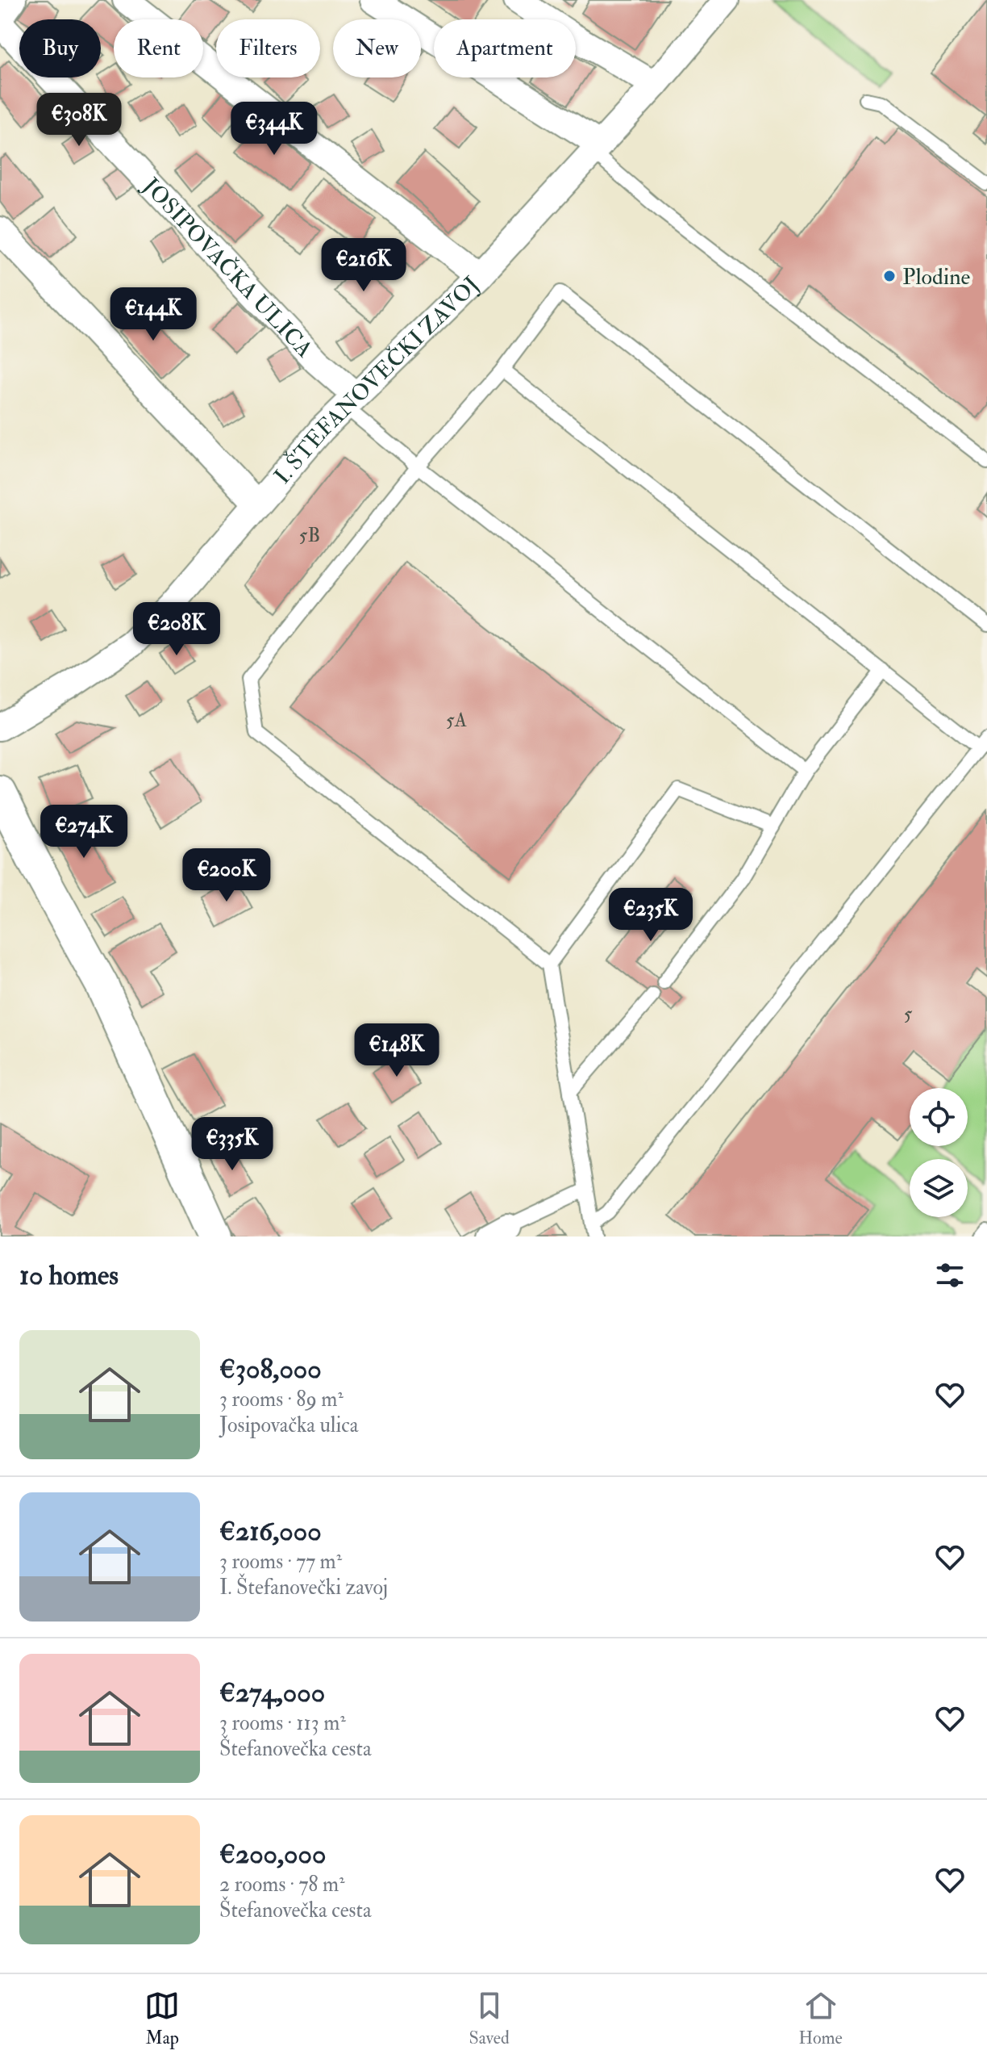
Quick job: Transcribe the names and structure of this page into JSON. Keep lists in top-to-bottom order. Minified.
{"streets":{"street":["JOSIPOVAČKA ULICA","I. ŠTEFANOVEČKI ZAVOJ"]},"crossings":[["JOSIPOVAČKA ULICA","I. ŠTEFANOVEČKI ZAVOJ"]],"places":["Plodine"],"house_numbers":["5B","5A","5"],"page":{"chip":["Buy","Rent","Filters","New","Apartment"],"price":["€308K","€344K","€216K","€144K","€208K","€274K","€200K","€235K","€148K","€335K"],"heading":"10 homes","list":[{"name":"€308,000","note":"3 rooms · 89 m² · Josipovačka ulica"},{"name":"€216,000","note":"3 rooms · 77 m² · I. Štefanovečki zavoj"},{"name":"€274,000","note":"3 rooms · 113 m² · Štefanovečka cesta"},{"name":"€200,000","note":"2 rooms · 78 m² · Štefanovečka cesta"}],"tabs":["Map","Saved","Home"]}}
